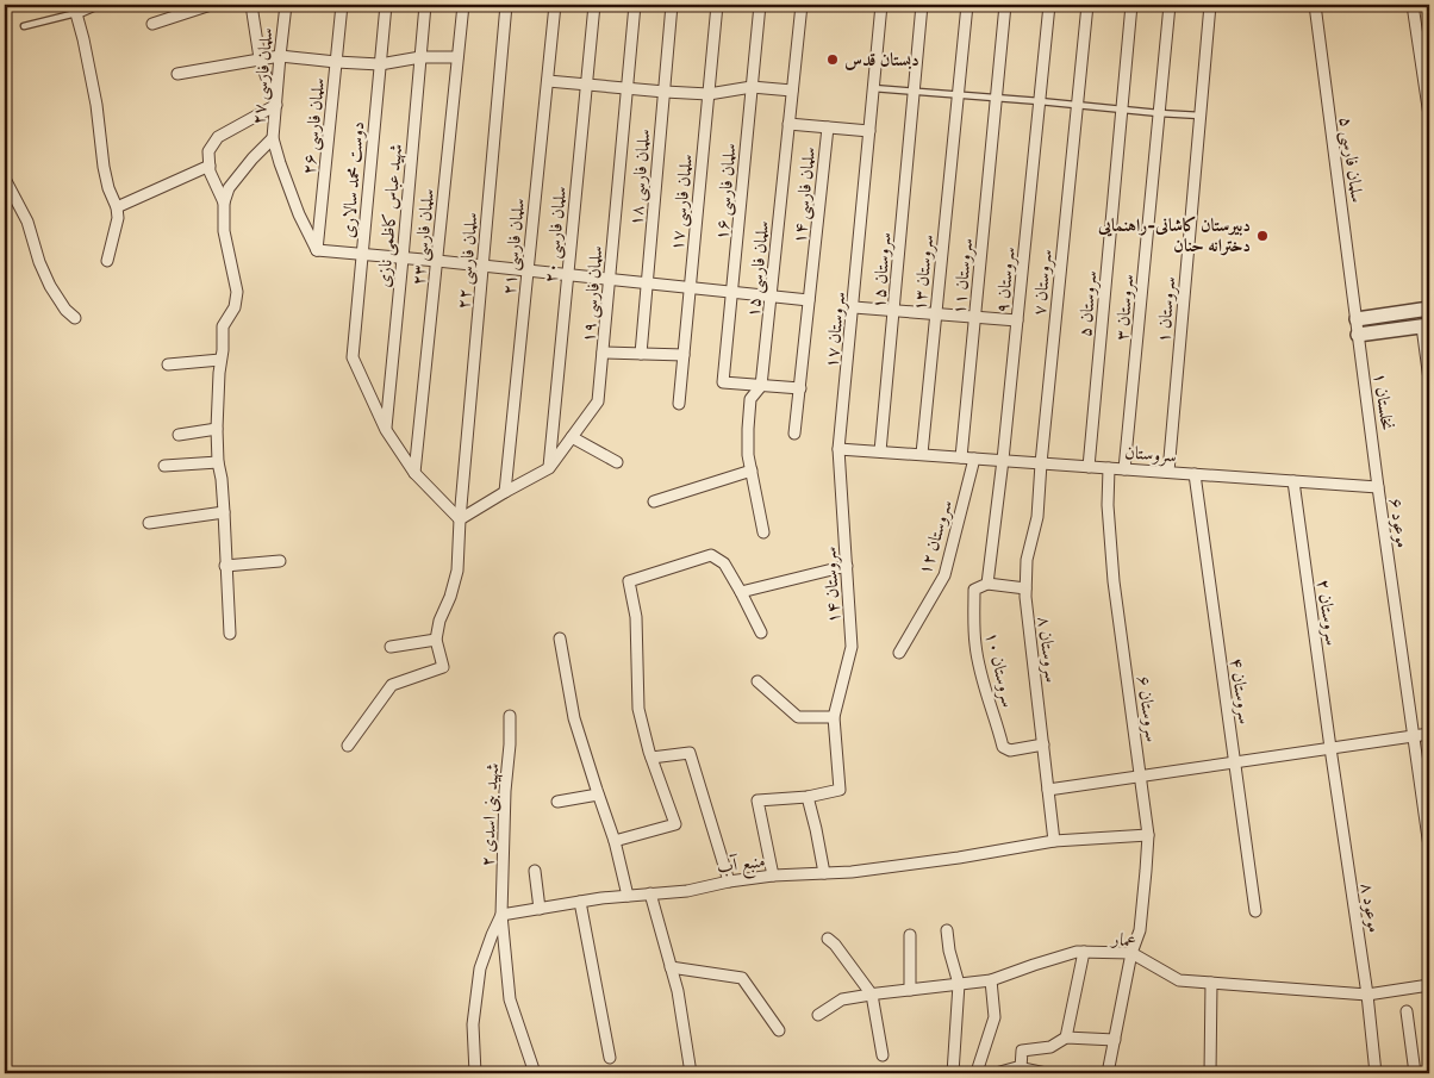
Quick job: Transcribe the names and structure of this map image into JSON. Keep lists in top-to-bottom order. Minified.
{"streets":{"street":["سلمان فارسی ۲۷","سلمان فارسی ۲۶","سلمان فارسی ۵","سلمان فارسی ۱۸","دوست محمد سالاری","سلمان فارسی ۱۶","سلمان فارسی ۱۴","سلمان فارسی ۱۷","شهید عباس کاظمی نازی","سلمان فارسی ۲۰","سلمان فارسی ۲۳","سلمان فارسی ۲۱","سلمان فارسی ۲۲","سلمان فارسی ۱۵","سروستان ۱۵","سروستان ۱۳","سروستان ۱۱","سروستان ۹","سروستان ۷","سلمان فارسی ۱۹","سروستان ۵","سروستان ۳","سروستان ۱","سروستان ۱۷","نخلستان ۱","سروستان","موعود ۶","سروستان ۱۲","سروستان ۱۴","سروستان ۲","سروستان ۸","سروستان ۱۰","سروستان ۴","سروستان ۶","شهید بنی اسدی ۲","منبع آب","موعود ۸","عمار"]},"crossings":[["سلمان فارسی ۲۷","سلمان فارسی ۲۶"],["سلمان فارسی ۵","نخلستان ۱"],["دوست محمد سالاری","شهید عباس کاظمی نازی"],["سلمان فارسی ۱۶","سلمان فارسی ۱۵"],["سلمان فارسی ۱۴","سروستان ۱۷"],["سلمان فارسی ۲۰","سلمان فارسی ۱۹"],["سلمان فارسی ۲۱","سلمان فارسی ۱۹"],["سلمان فارسی ۲۲","سلمان فارسی ۱۹"],["سروستان ۱۳","سروستان"],["سروستان ۱۱","سروستان"],["سروستان ۹","سروستان"],["سروستان ۹","سروستان ۱۰"],["سروستان ۷","سروستان"],["سروستان ۷","سروستان ۸"],["سروستان ۵","سروستان"],["سروستان ۳","سروستان"],["سروستان ۱","سروستان"],["سروستان ۱۷","سروستان ۱۴"],["نخلستان ۱","سروستان"],["نخلستان ۱","موعود ۶"],["سروستان","موعود ۶"],["سروستان","سروستان ۱۲"],["سروستان","سروستان ۲"],["سروستان","سروستان ۸"],["سروستان","سروستان ۱۰"],["سروستان","سروستان ۴"],["سروستان","سروستان ۶"],["سروستان ۲","موعود ۸"],["سروستان ۸","سروستان ۱۰"],["سروستان ۸","منبع آب"],["سروستان ۶","منبع آب"],["سروستان ۶","عمار"],["شهید بنی اسدی ۲","منبع آب"],["موعود ۸","عمار"]],"places":["دبستان قدس","دبیرستان کاشانی-راهنمایی دخترانه حنان"]}
